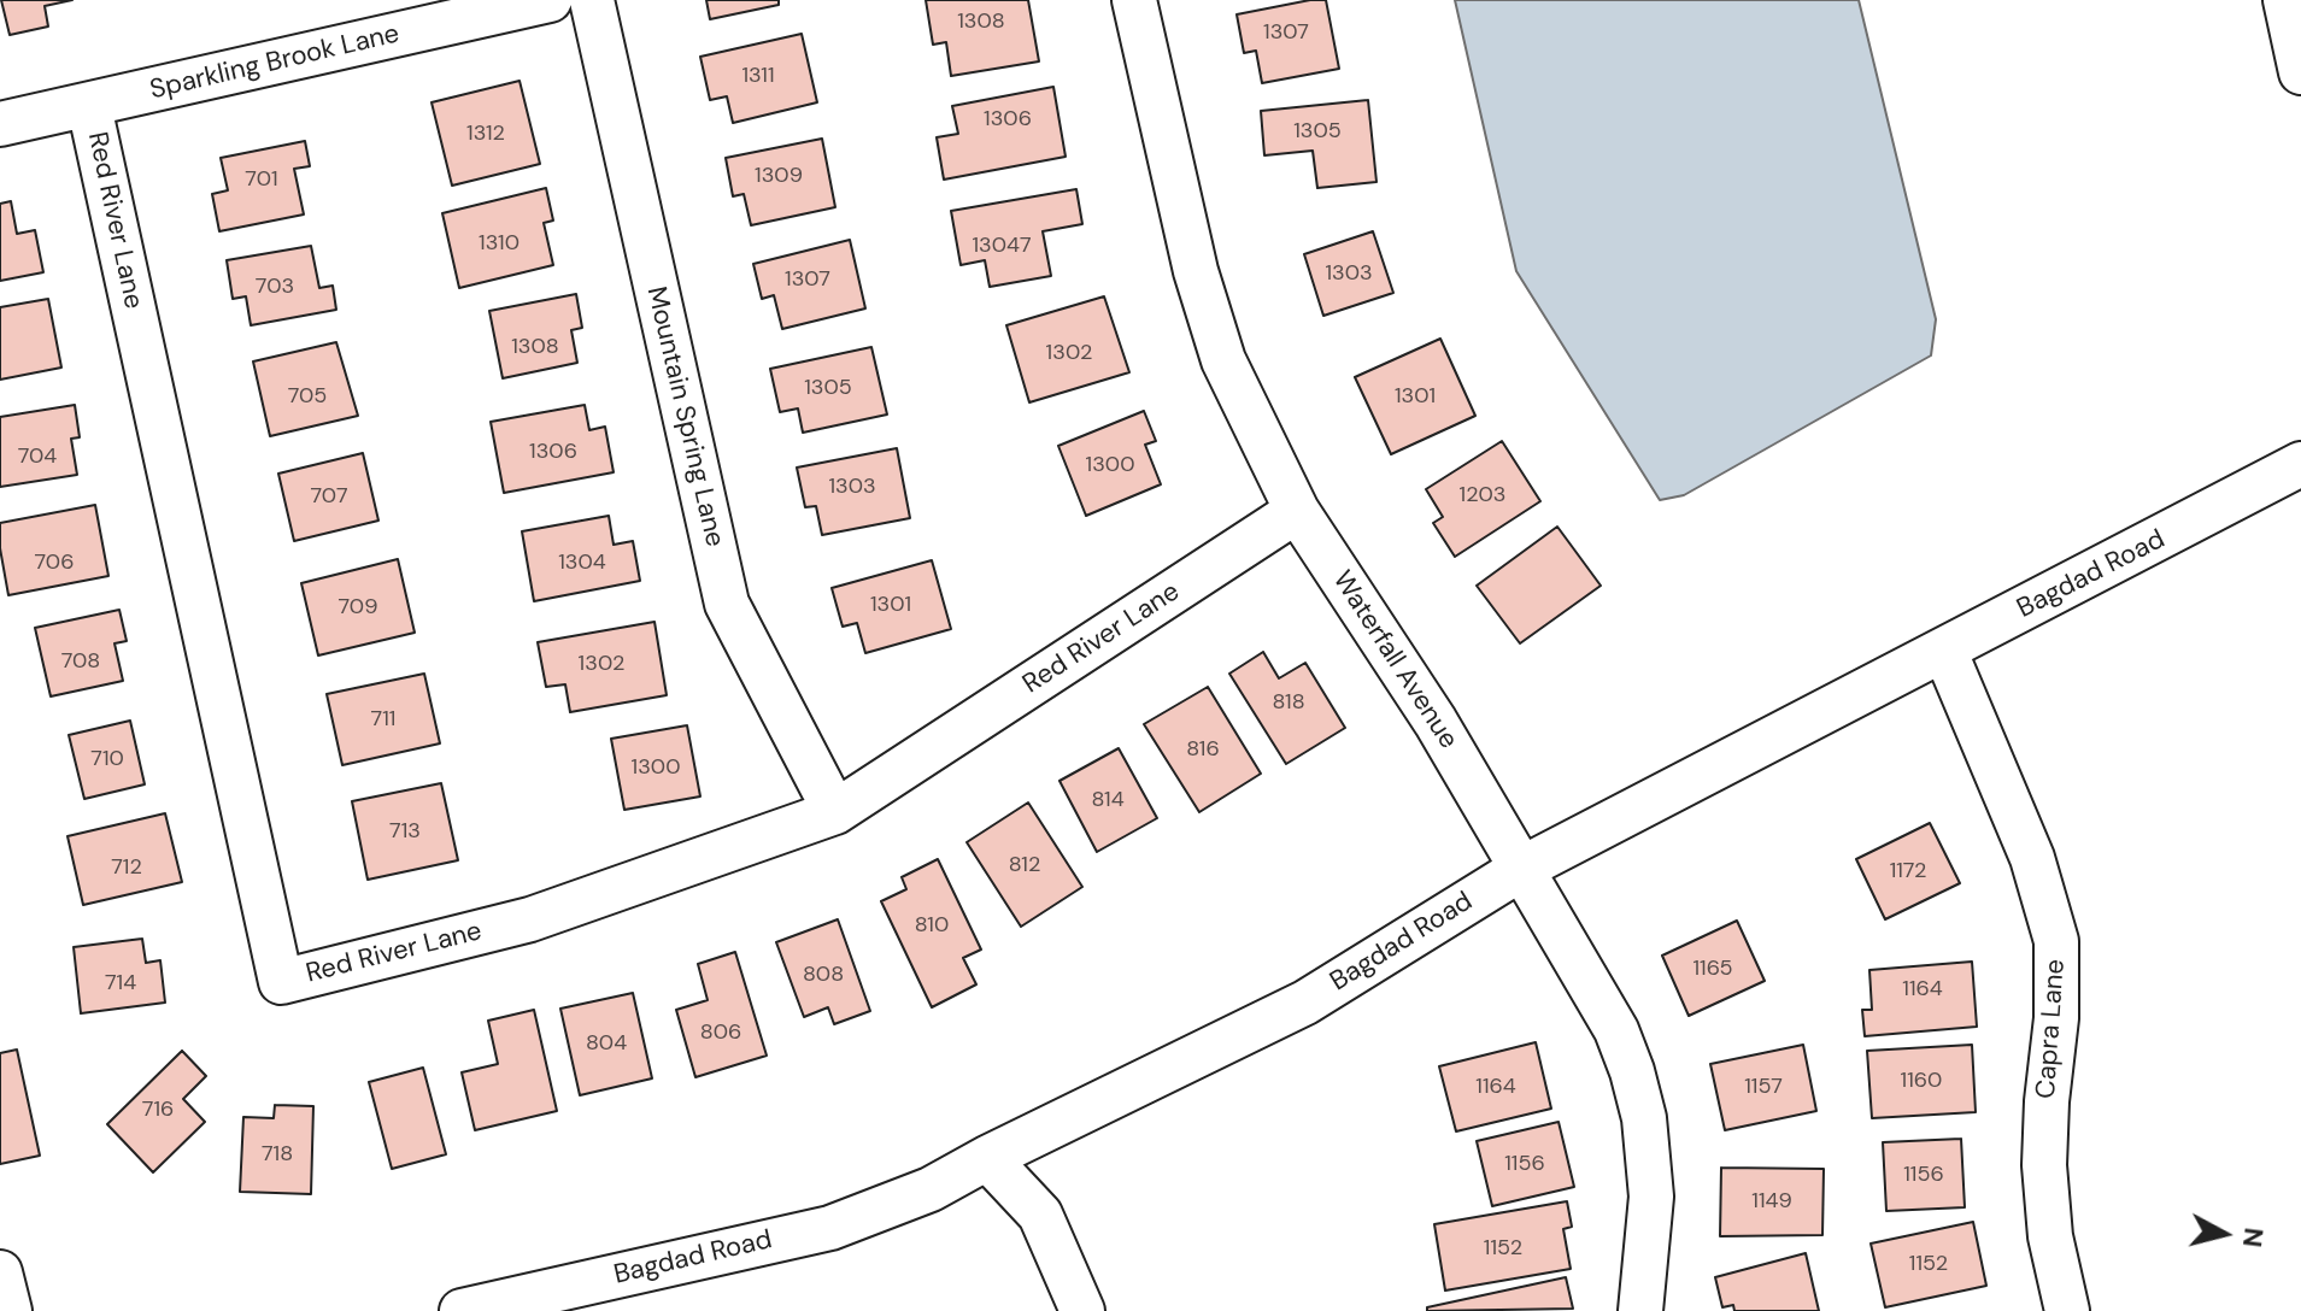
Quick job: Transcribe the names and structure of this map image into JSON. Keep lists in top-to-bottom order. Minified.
{"streets":{"street":["Sparkling Brook Lane","Red River Lane","Mountain Spring Lane","Bagdad Road","Waterfall Avenue","Capra Lane"]},"crossings":[["Sparkling Brook Lane","Red River Lane"],["Red River Lane","Mountain Spring Lane"],["Red River Lane","Waterfall Avenue"],["Bagdad Road","Waterfall Avenue"],["Bagdad Road","Capra Lane"]],"house_numbers":["1308","1307","1311","1306","1305","1312","1309","701","1310","13047","1303","1307","703","1308","1302","1305","705","1301","1306","704","1300","1303","1203","707","706","1304","1301","709","708","1302","818","711","816","710","1300","814","713","812","712","1172","810","1165","808","714","1164","806","804","1160","1164","1157","716","718","1156","1156","1149","1152","1152"],"north":"right"}
